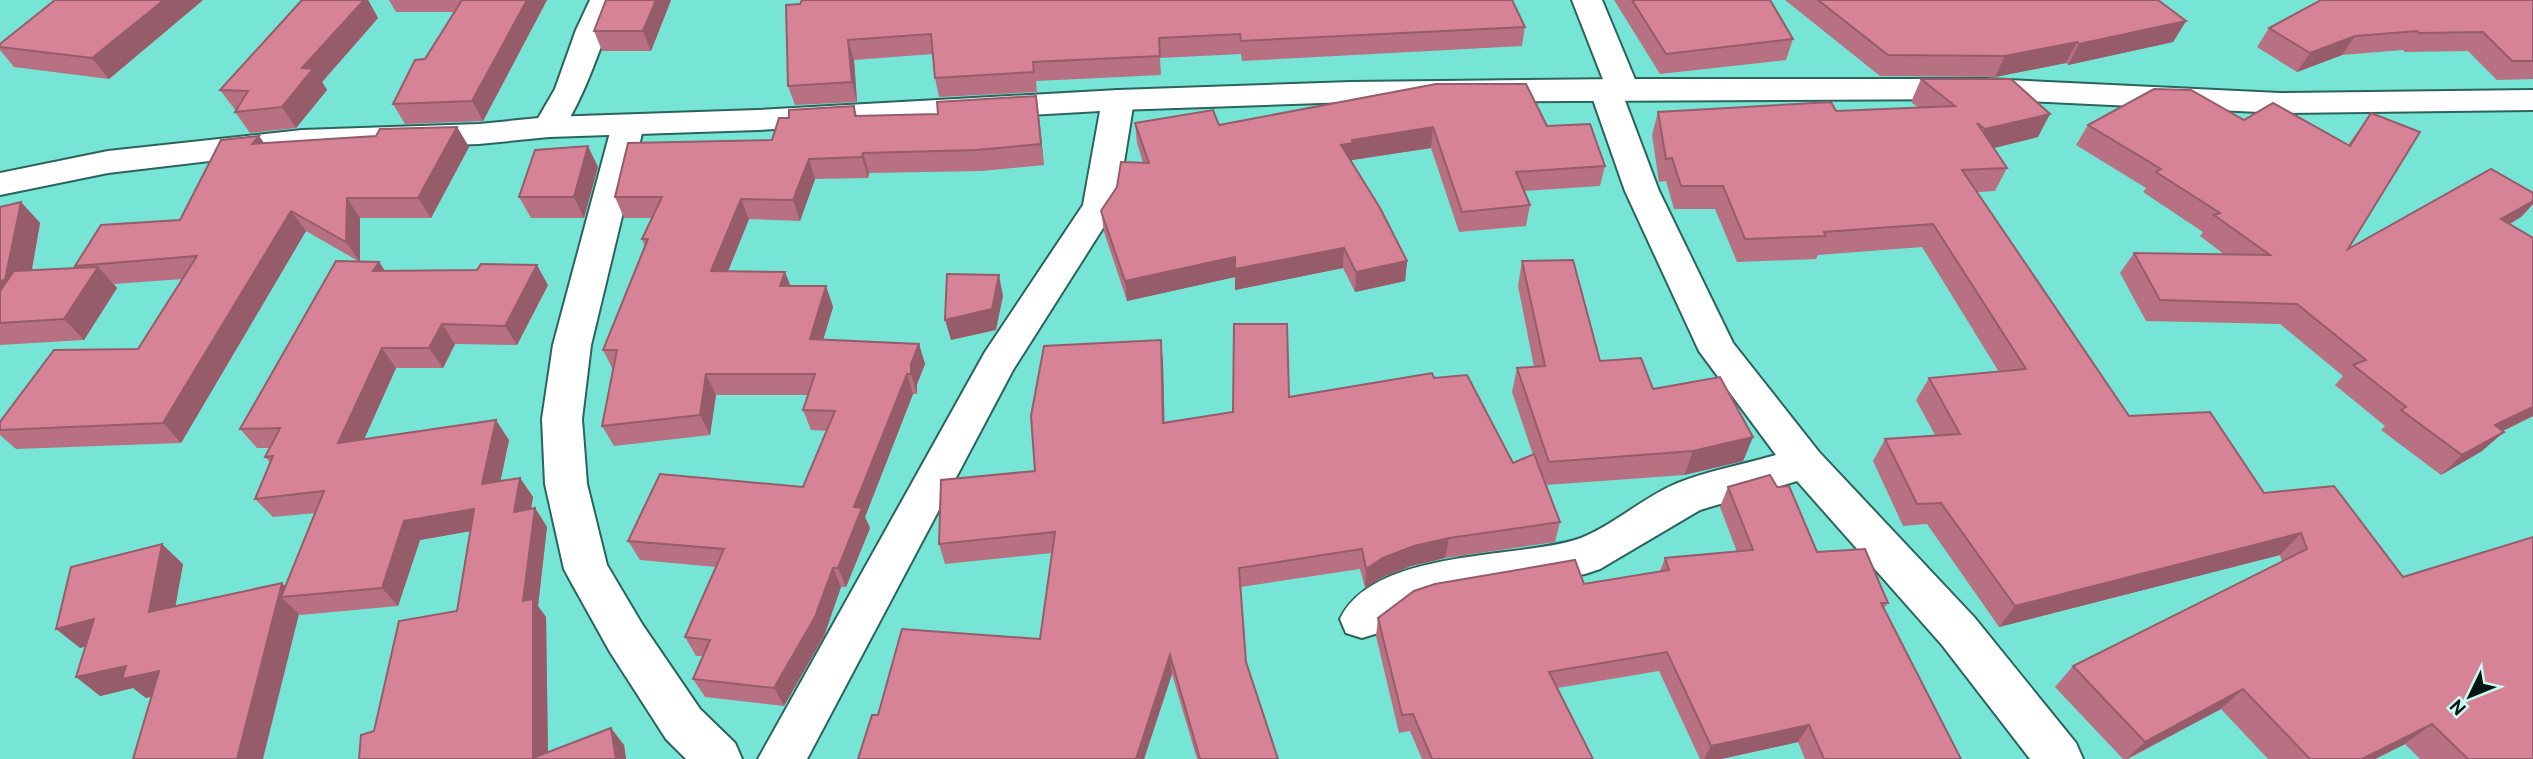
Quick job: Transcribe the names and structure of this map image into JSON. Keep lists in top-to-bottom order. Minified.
{"north":"bottom left"}
